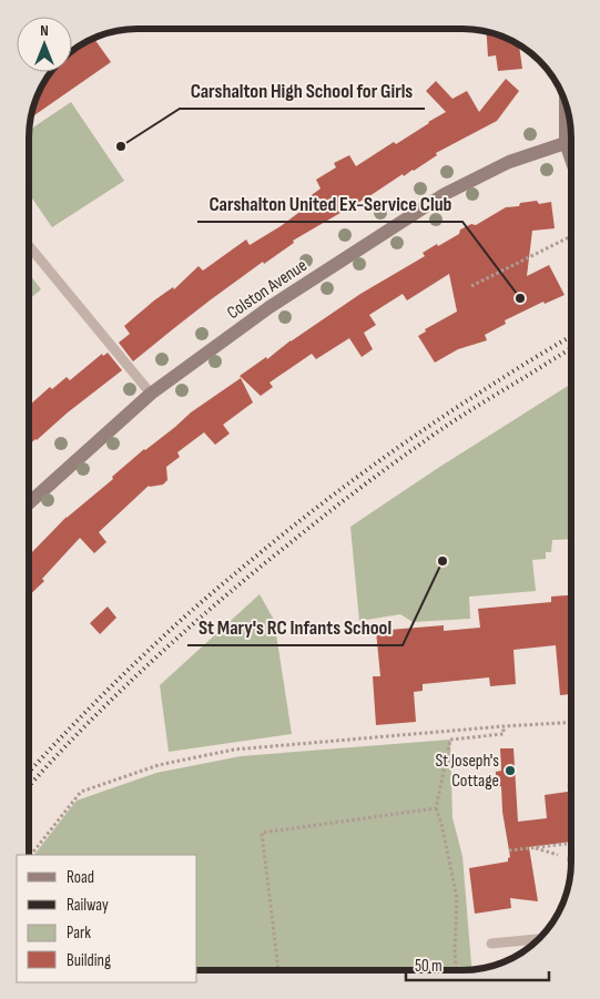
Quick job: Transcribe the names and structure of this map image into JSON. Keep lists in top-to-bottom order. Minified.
{"streets":{"street":["Colston Avenue"]},"places":["Carshalton High School for Girls","Carshalton United Ex-Service Club","St Mary's RC Infants School","St Joseph's Cottage"],"legend":["Road","Railway","Park","Building"],"scale_bar":"50 m","north":"top"}
